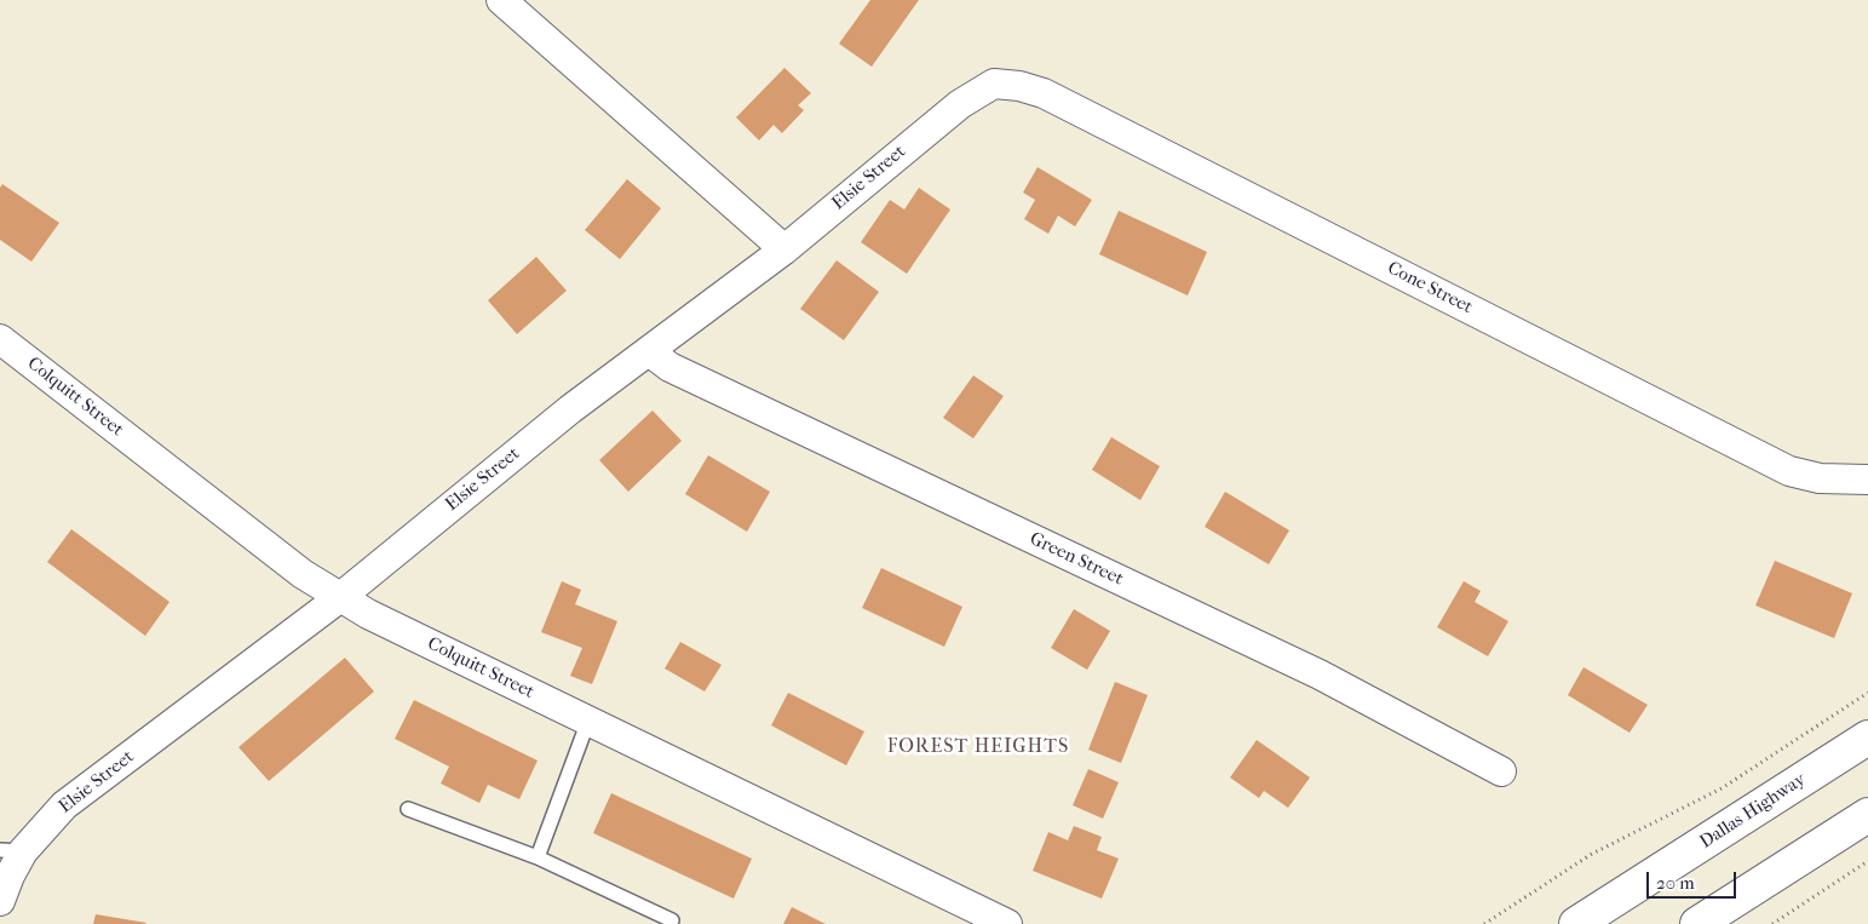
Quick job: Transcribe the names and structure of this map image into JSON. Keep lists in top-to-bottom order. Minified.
{"streets":{"main road":["Dallas Highway"],"street":["Elsie Street","Cone Street","Colquitt Street","Green Street"]},"crossings":[["Elsie Street","Cone Street"],["Elsie Street","Colquitt Street"],["Elsie Street","Green Street"]],"districts":["FOREST HEIGHTS"],"scale_bar":"20 m"}
